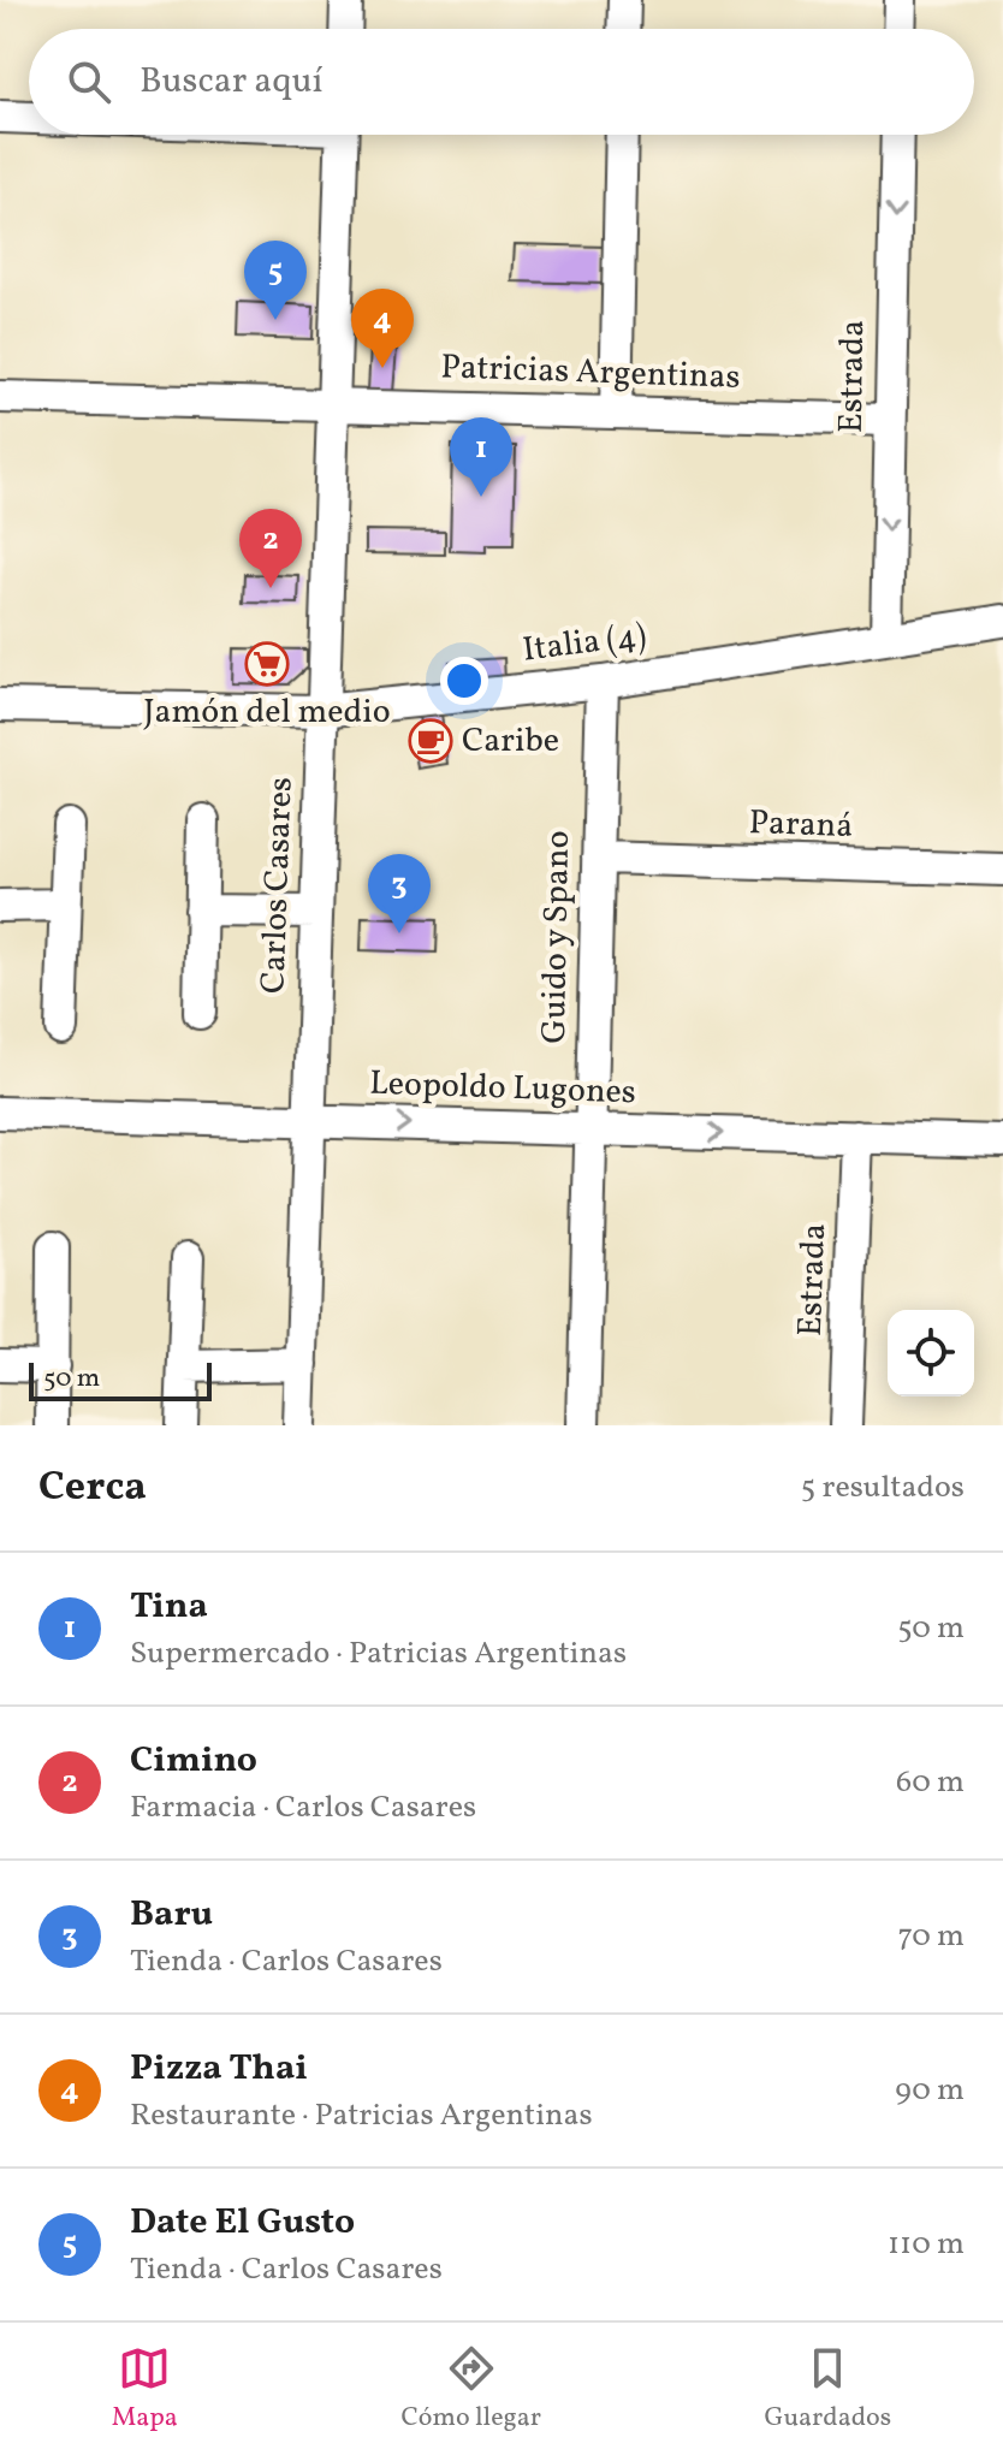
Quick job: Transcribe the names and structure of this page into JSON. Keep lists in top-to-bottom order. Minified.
{"streets":{"street":["Patricias Argentinas","Estrada","Italia (4)","Paraná","Carlos Casares","Guido y Spano","Leopoldo Lugones"]},"crossings":[["Patricias Argentinas","Estrada"],["Patricias Argentinas","Carlos Casares"],["Estrada","Italia (4)"],["Estrada","Leopoldo Lugones"],["Italia (4)","Carlos Casares"],["Italia (4)","Guido y Spano"],["Paraná","Guido y Spano"],["Carlos Casares","Leopoldo Lugones"],["Guido y Spano","Leopoldo Lugones"]],"one_way":["Leopoldo Lugones"],"places":{"supermarket":["Jamón del medio"],"cafe":["Caribe"]},"scale_bar":"50 m","page":{"search":"Buscar aquí","pins":["5","4","1","2","3"],"scale":"50 m","heading":["Cerca","5 resultados"],"list":[{"mark":"1","name":"Tina","note":"Supermercado · Patricias Argentinas","value":"50 m"},{"mark":"2","name":"Cimino","note":"Farmacia · Carlos Casares","value":"60 m"},{"mark":"3","name":"Baru","note":"Tienda · Carlos Casares","value":"70 m"},{"mark":"4","name":"Pizza Thai","note":"Restaurante · Patricias Argentinas","value":"90 m"},{"mark":"5","name":"Date El Gusto","note":"Tienda · Carlos Casares","value":"110 m"}],"nav":["Mapa","Cómo llegar","Guardados"]}}
